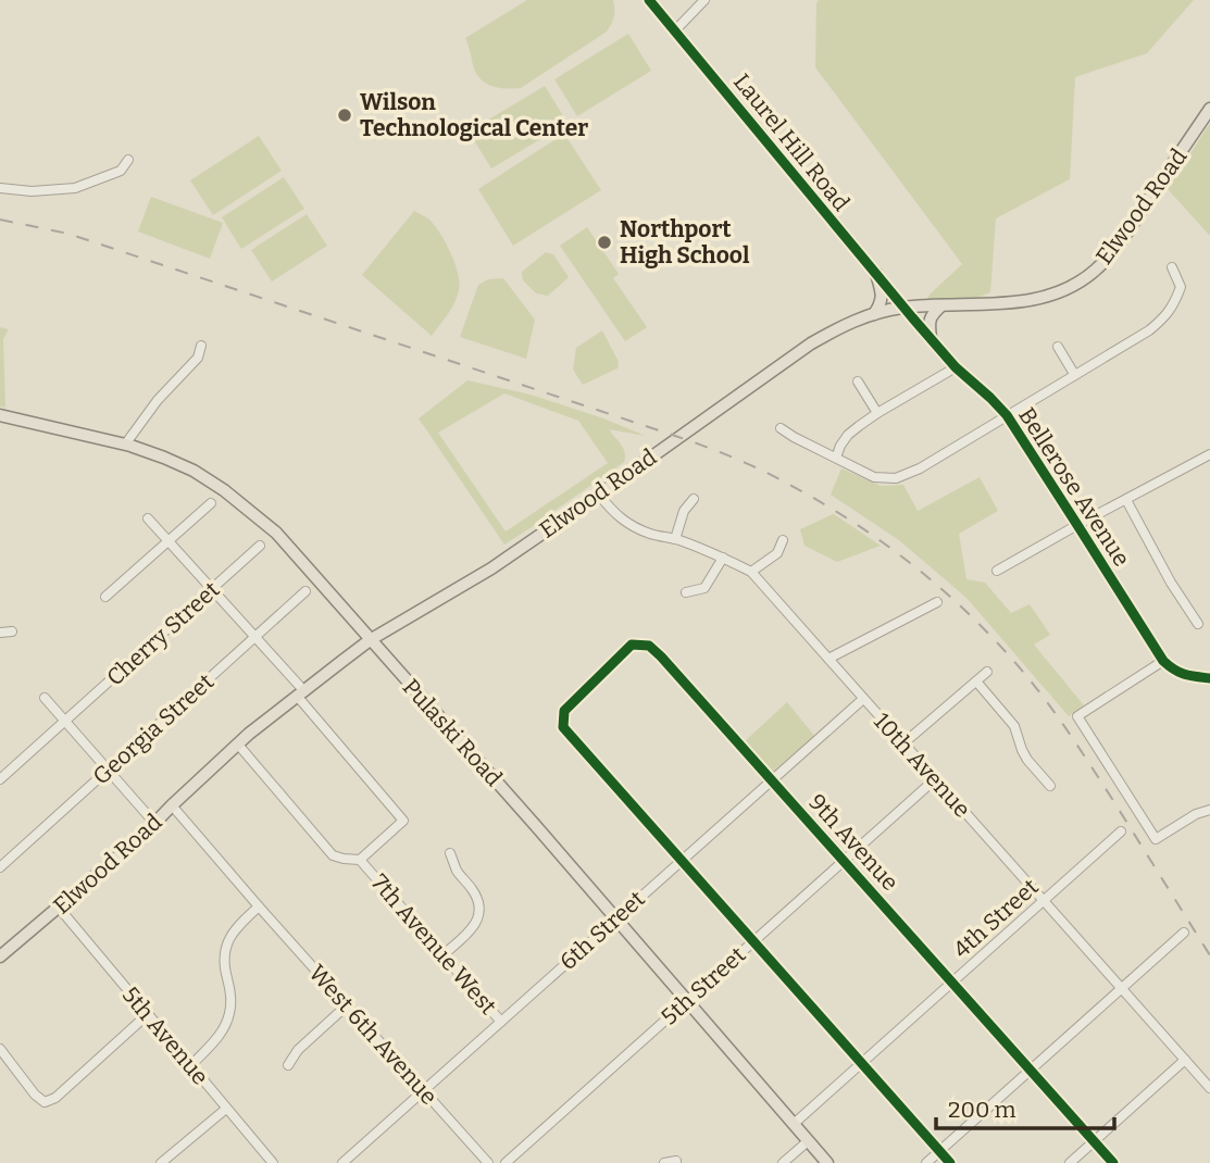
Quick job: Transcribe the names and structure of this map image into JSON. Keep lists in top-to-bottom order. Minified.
{"streets":{"main road":["Elwood Road","Pulaski Road"],"street":["Laurel Hill Road","Bellerose Avenue","Cherry Street","Georgia Street","10th Avenue","9th Avenue","4th Street","6th Street","7th Avenue West","5th Street","West 6th Avenue","5th Avenue"]},"crossings":[["Laurel Hill Road","Elwood Road"],["Laurel Hill Road","Bellerose Avenue"],["Elwood Road","Bellerose Avenue"],["Elwood Road","Pulaski Road"],["Elwood Road","10th Avenue"],["Elwood Road","7th Avenue West"],["Elwood Road","West 6th Avenue"],["Elwood Road","5th Avenue"],["Pulaski Road","4th Street"],["Pulaski Road","6th Street"],["Pulaski Road","5th Street"],["10th Avenue","4th Street"],["10th Avenue","6th Street"],["10th Avenue","5th Street"],["9th Avenue","4th Street"],["9th Avenue","6th Street"],["9th Avenue","5th Street"],["6th Street","7th Avenue West"],["6th Street","West 6th Avenue"]],"places":["Wilson Technological Center","Northport High School"],"scale_bar":"200 m"}
